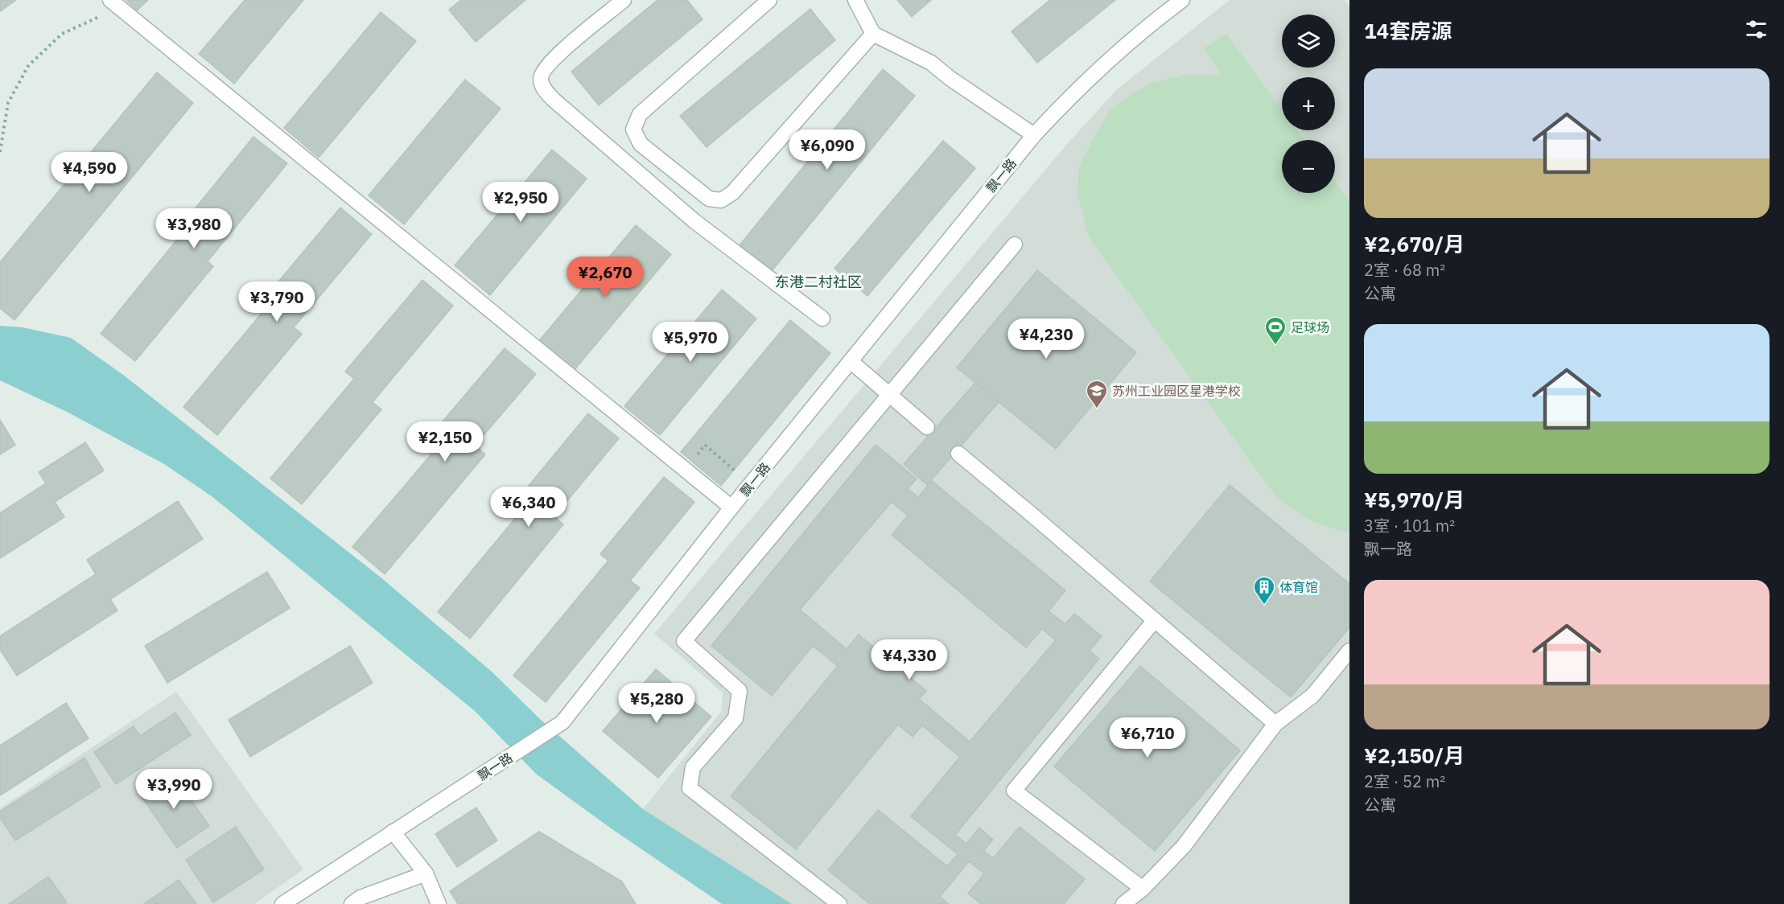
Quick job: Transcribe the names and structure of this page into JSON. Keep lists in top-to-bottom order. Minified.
{"streets":{"street":["飘一路"]},"districts":["东港二村社区"],"places":{"sports":["足球场"],"school or university":["苏州工业园区星港学校"],"building":["体育馆"]},"page":{"heading":"14套房源","map_buttons":["+","−"],"list":[{"name":"¥2,670/月","note":"2室 · 68 m² · 公寓"},{"name":"¥5,970/月","note":"3室 · 101 m² · 飘一路"},{"name":"¥2,150/月","note":"2室 · 52 m² · 公寓"}],"price":["¥6,090","¥4,590","¥2,950","¥3,980","¥2,670","¥3,790","¥4,230","¥5,970","¥2,150","¥6,340","¥4,330","¥5,280","¥6,710","¥3,990"]}}
